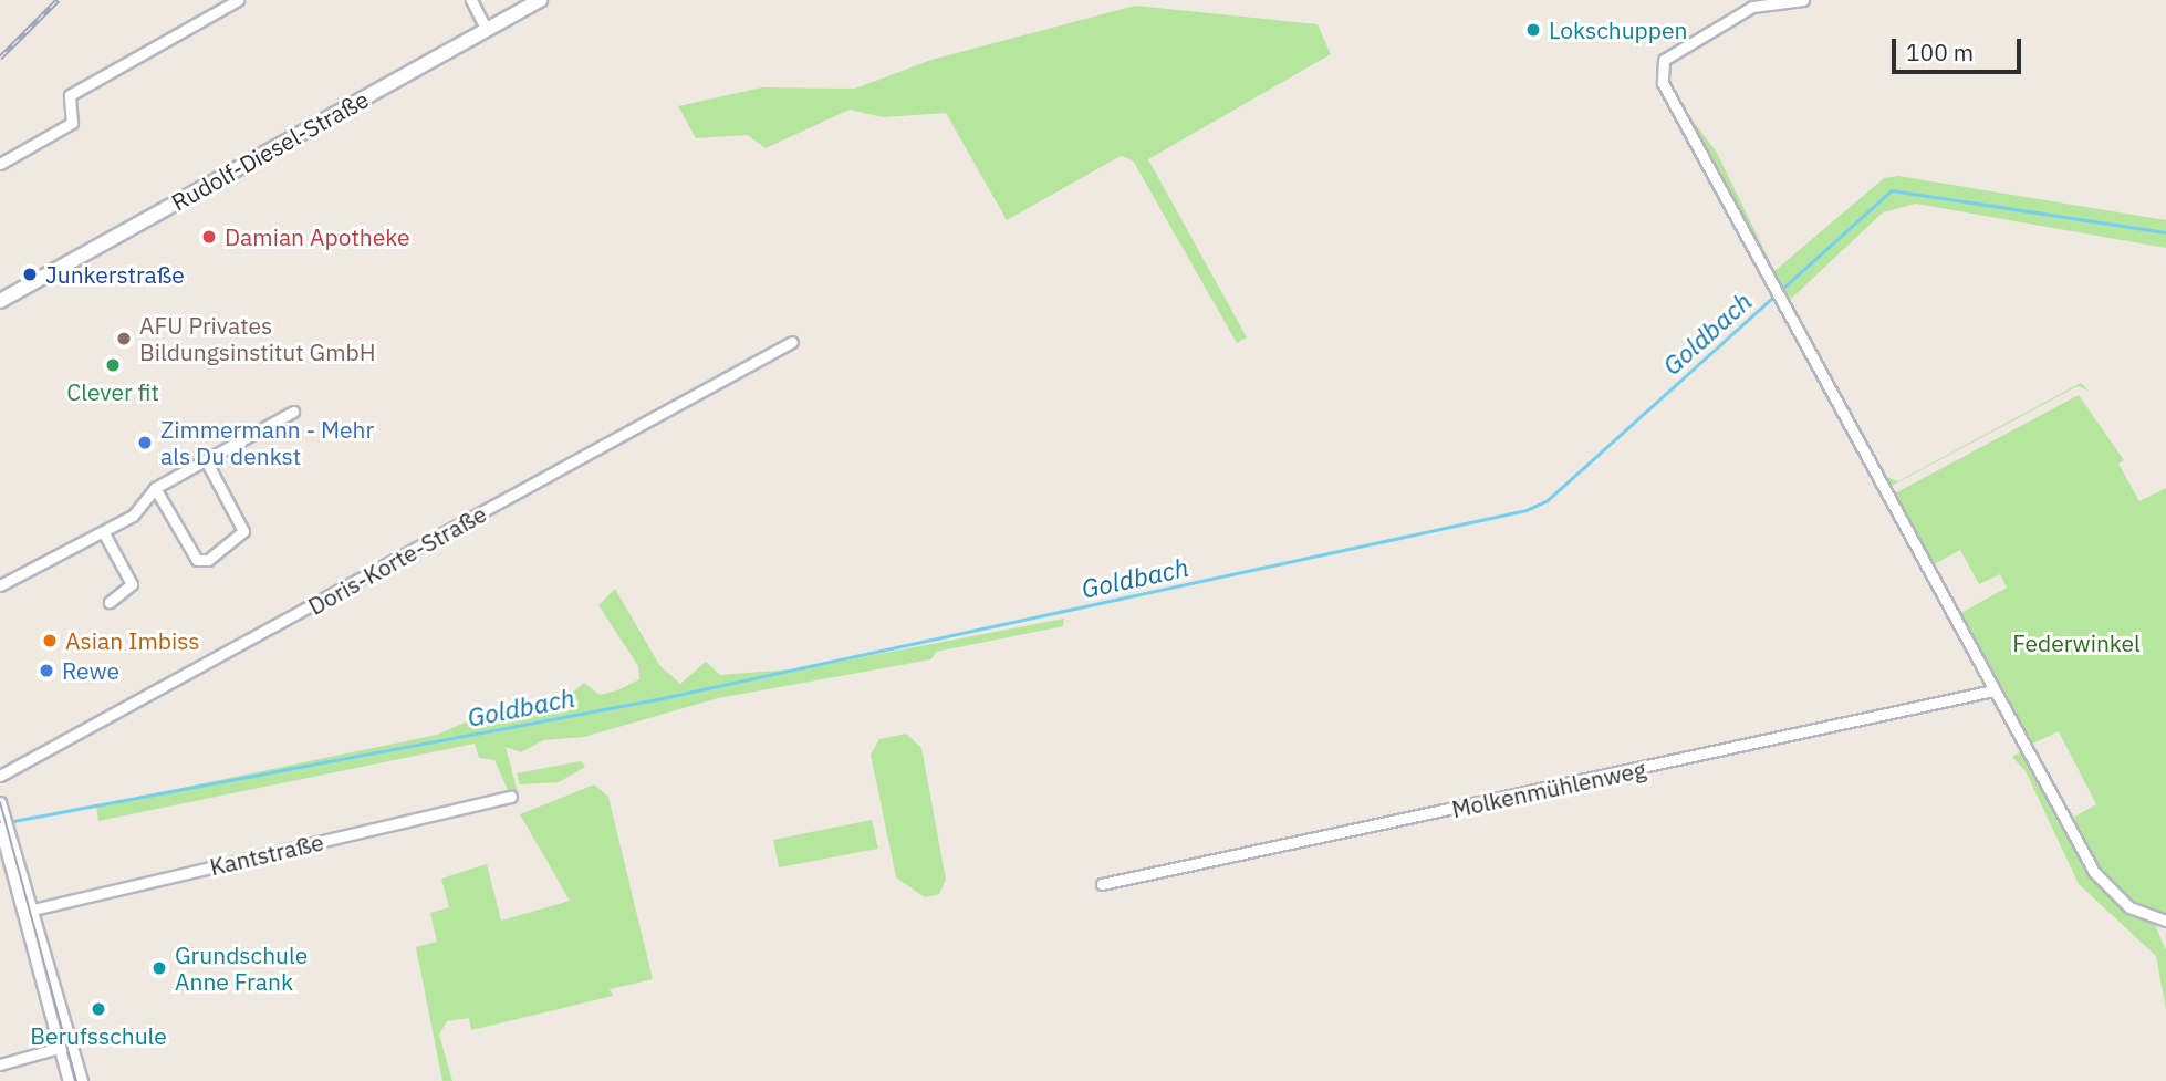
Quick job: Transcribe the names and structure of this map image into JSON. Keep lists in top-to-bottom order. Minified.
{"streets":{"street":["Rudolf-Diesel-Straße","Doris-Korte-Straße","Molkenmühlenweg","Kantstraße"]},"water":["Goldbach"],"parks":["Federwinkel"],"places":["Lokschuppen","Damian Apotheke","Junkerstraße","AFU Privates Bildungsinstitut GmbH","Clever fit","Zimmermann - Mehr als Du denkst","Asian Imbiss","Rewe","Grundschule Anne Frank","Berufsschule"],"scale_bar":"100 m"}
